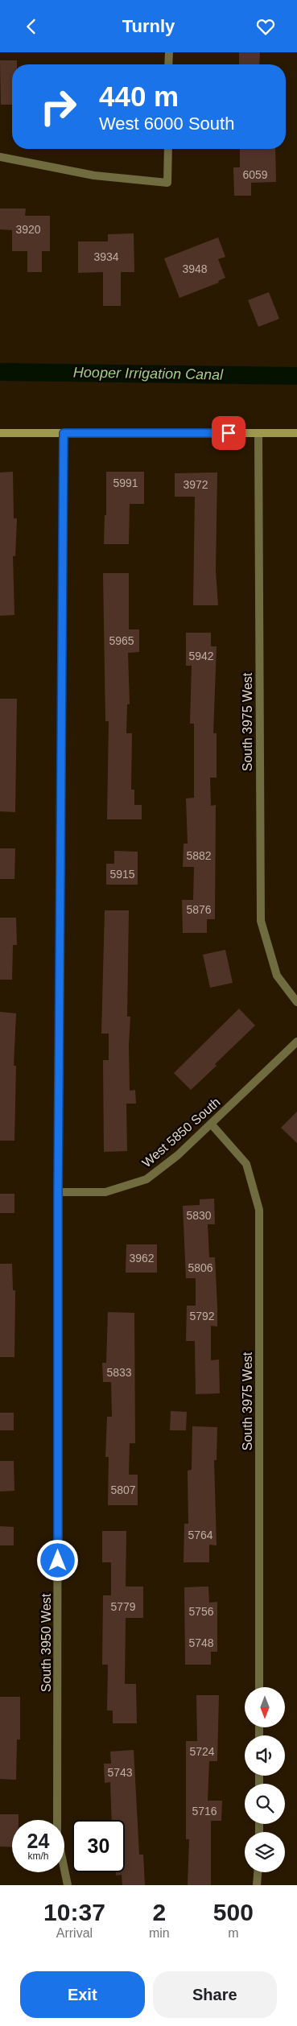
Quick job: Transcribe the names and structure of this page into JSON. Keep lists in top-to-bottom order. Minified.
{"streets":{"street":["South 3975 West","West 5850 South","South 3950 West"]},"crossings":[["South 3975 West","West 5850 South"],["West 5850 South","South 3950 West"]],"water":["Hooper Irrigation Canal"],"house_numbers":["6059","3920","3934","3948","5991","3972","5965","5942","5882","5915","5876","5830","3962","5806","5792","5833","5807","5764","5779","5756","5748","5724","5743","5716"],"north":"bottom","page":{"header":"Turnly","turn":["440 m","West 6000 South"],"speed":"24 km/h","limit":"30","eta":["10:37","Arrival","2","min","500","m"],"buttons":["Exit","Share"]}}
